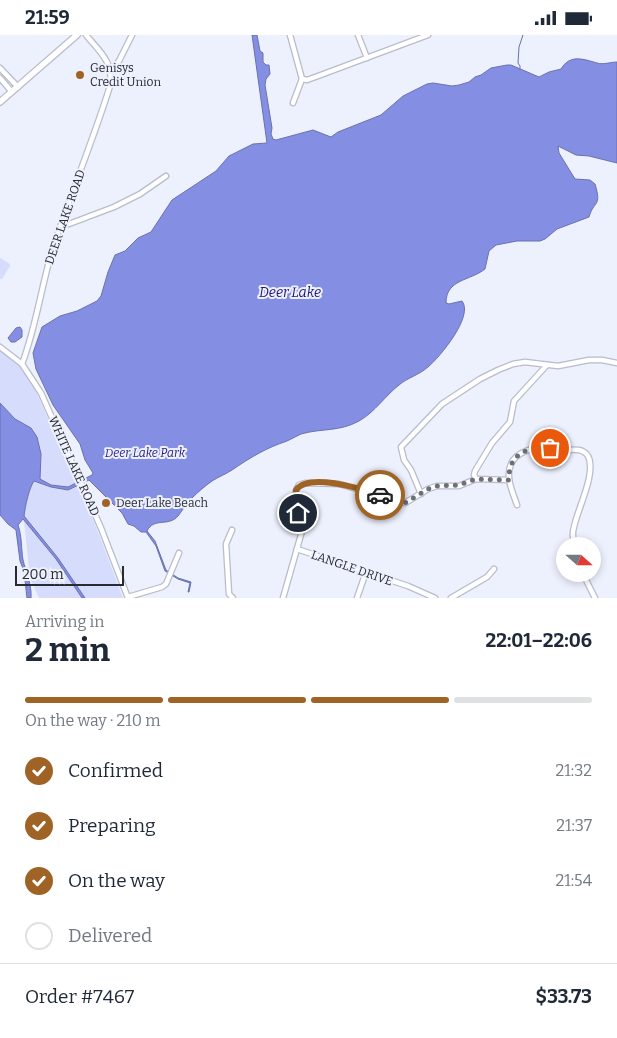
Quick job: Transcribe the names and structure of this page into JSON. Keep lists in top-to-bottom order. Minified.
{"streets":{"street":["DEER LAKE ROAD","WHITE LAKE ROAD","LANGLE DRIVE"]},"crossings":[["DEER LAKE ROAD","WHITE LAKE ROAD"]],"water":["Deer Lake"],"parks":["Deer Lake Park"],"places":["Genisys Credit Union","Deer Lake Beach"],"scale_bar":"200 m","north":"right","page":{"status":"21:59","scale":"200 m","heading":["2 min","Arriving in","22:01–22:06"],"panel":["Order #7467","$33.73"],"bar":"On the way · 210 m","list":[["Confirmed","21:32"],["Preparing","21:37"],["On the way","21:54"],"Delivered"]}}
